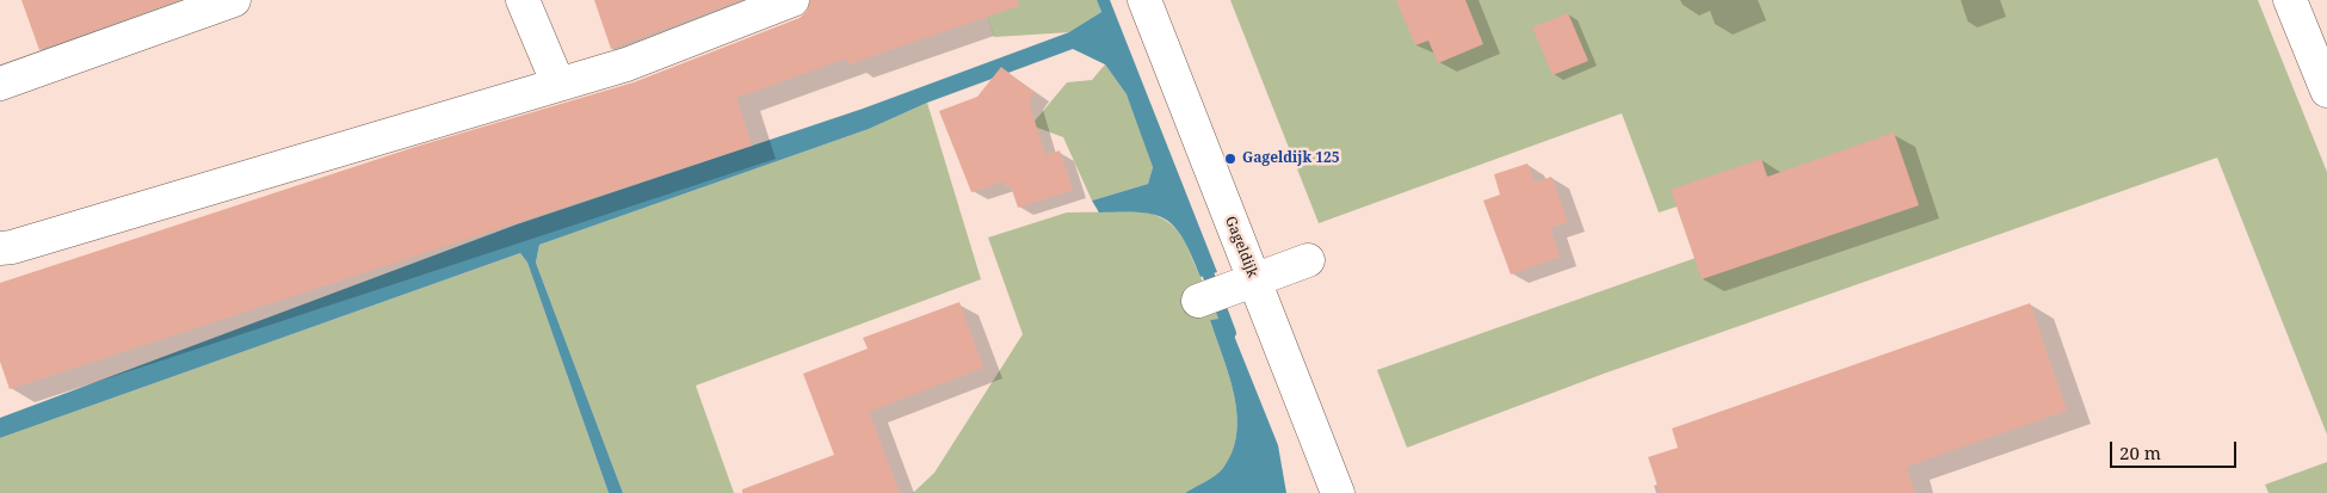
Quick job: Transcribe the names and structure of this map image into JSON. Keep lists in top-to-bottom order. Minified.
{"streets":{"street":["Gageldijk"]},"places":["Gageldijk 125"],"scale_bar":"20 m"}
